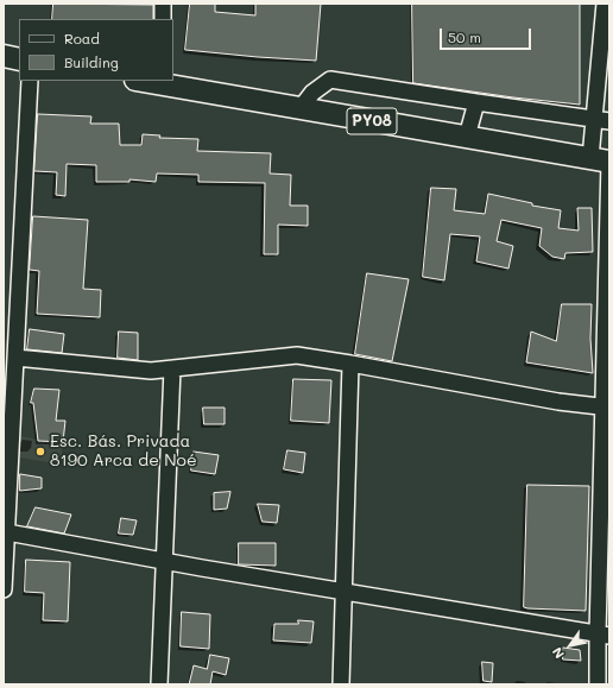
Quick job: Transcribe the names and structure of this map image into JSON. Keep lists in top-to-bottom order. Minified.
{"streets":{"highway":["PY08"]},"places":["Esc. Bás. Privada 8190 Arca de Noé"],"legend":["Road","Building"],"scale_bar":"50 m","north":"bottom left"}
